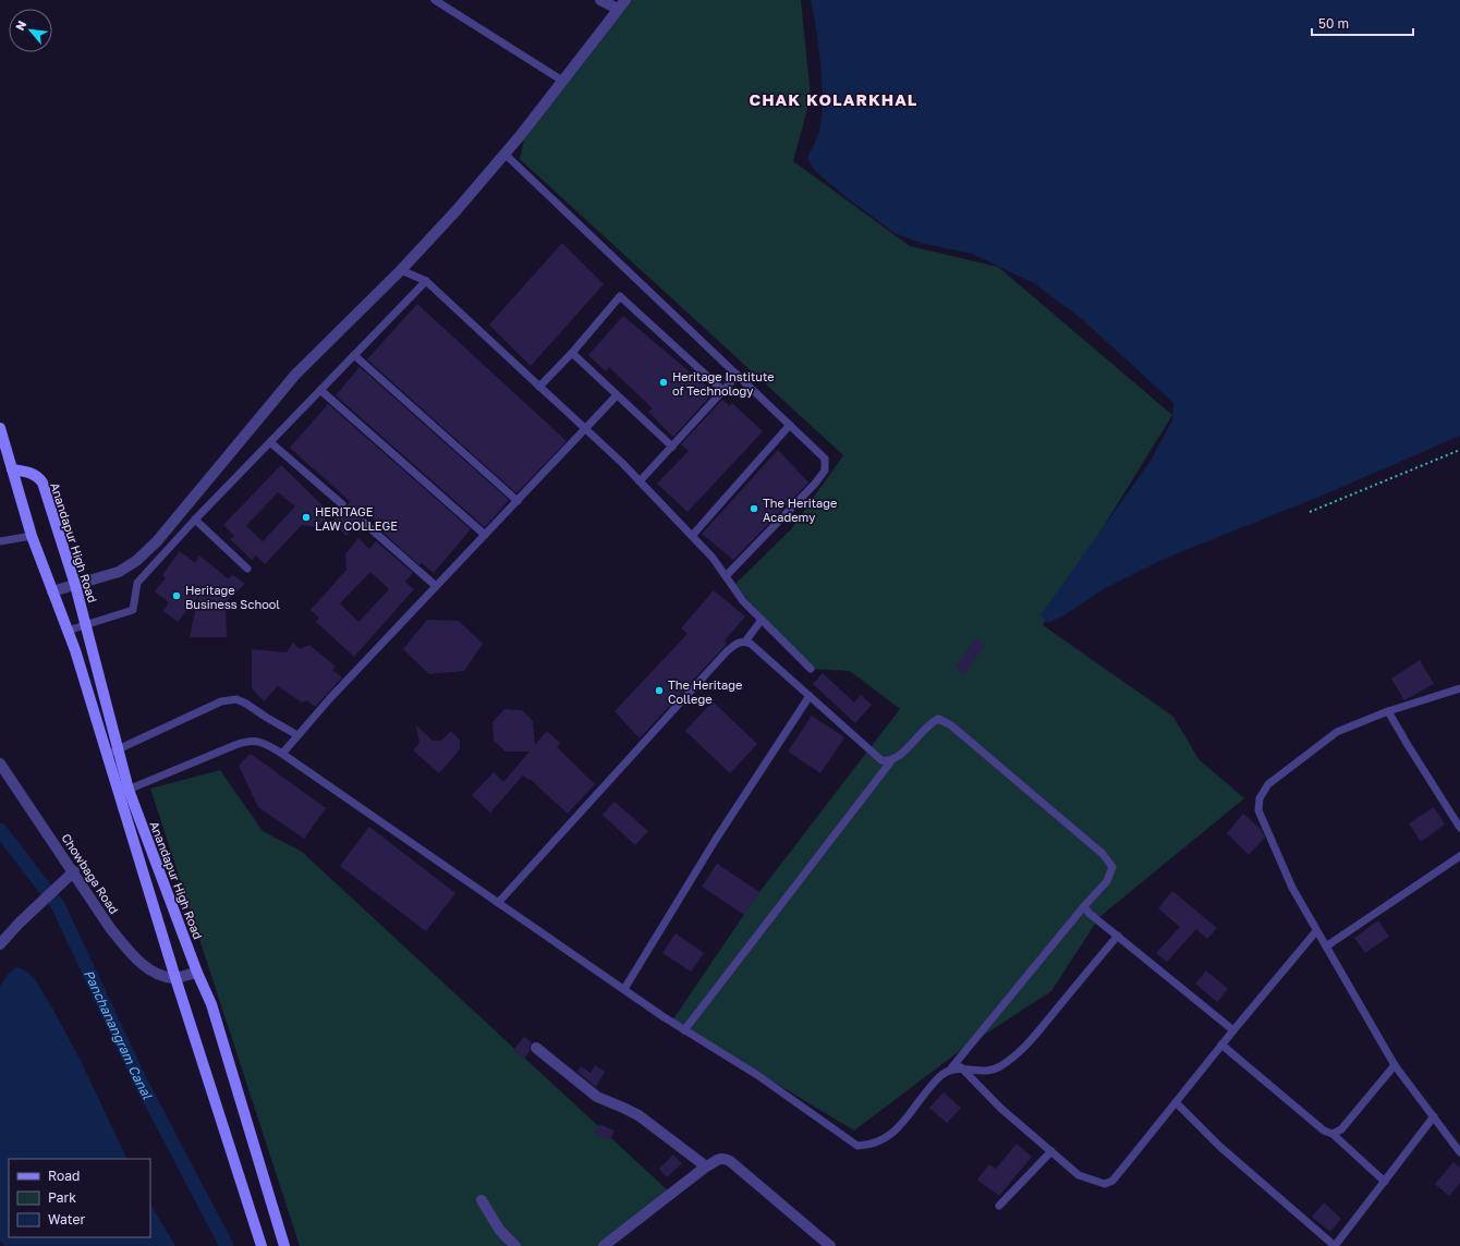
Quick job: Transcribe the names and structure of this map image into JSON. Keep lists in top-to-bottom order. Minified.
{"streets":{"main road":["Anandapur High Road"],"street":["Chowbaga Road"]},"crossings":[["Anandapur High Road","Chowbaga Road"]],"districts":["CHAK KOLARKHAL"],"water":["Panchanangram Canal"],"places":["Heritage Institute of Technology","The Heritage Academy","HERITAGE LAW COLLEGE","Heritage Business School","The Heritage College"],"legend":["Road","Park","Water"],"scale_bar":"50 m","north":"top left"}
